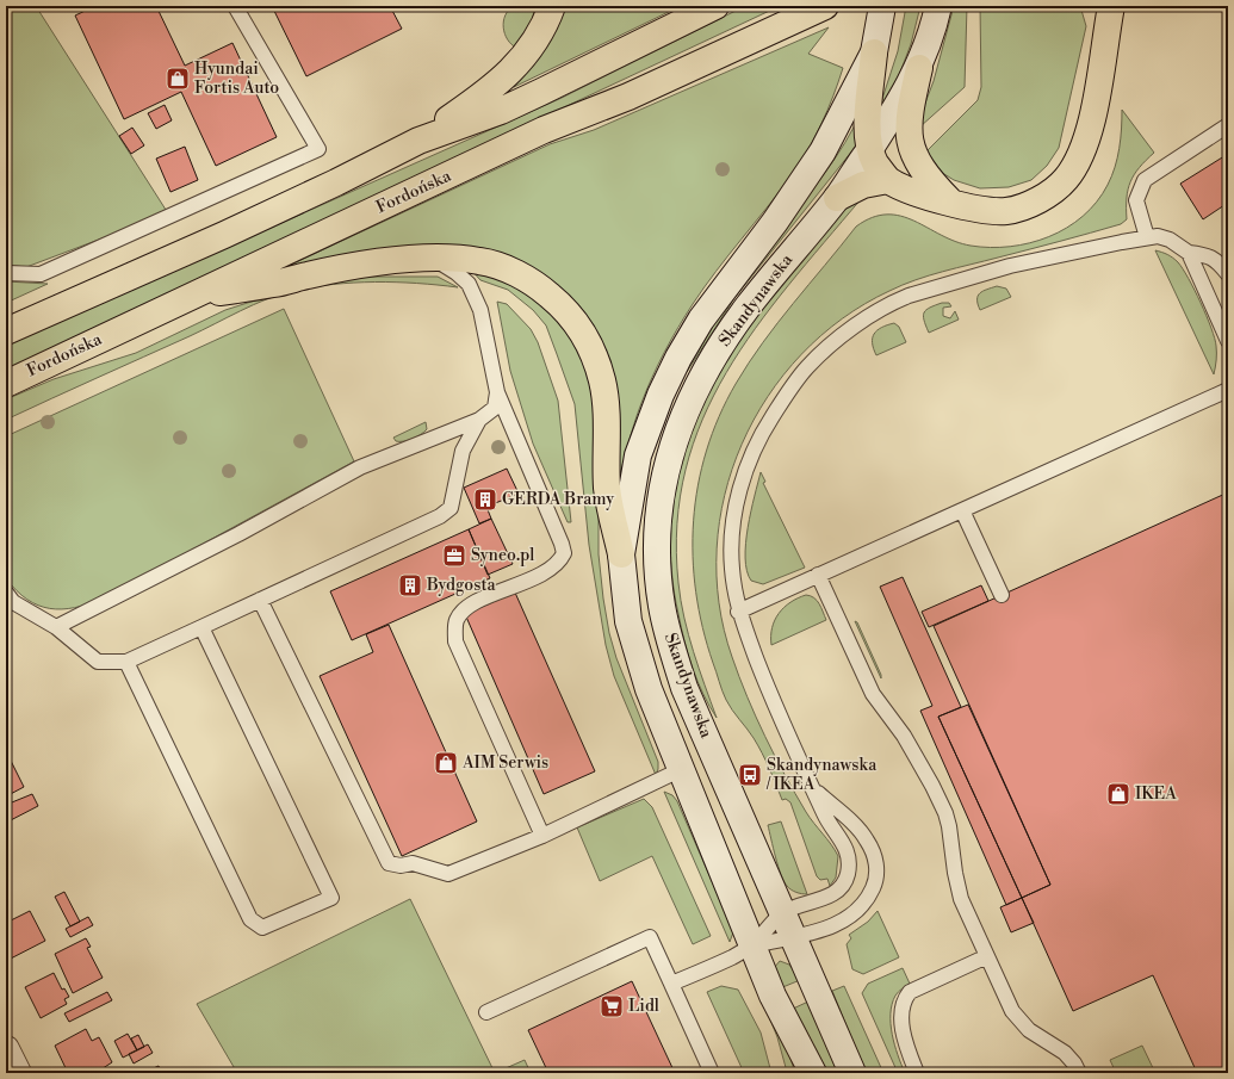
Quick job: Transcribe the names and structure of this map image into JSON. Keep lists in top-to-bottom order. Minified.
{"streets":{"main road":["Fordońska"],"street":["Skandynawska"]},"places":{"shop":["Hyundai Fortis Auto","AIM Serwis","IKEA"],"building":["GERDA Bramy","Bydgosta"],"office":["Syneo.pl"],"bus stop":["Skandynawska / IKEA"],"supermarket":["Lidl"]}}
